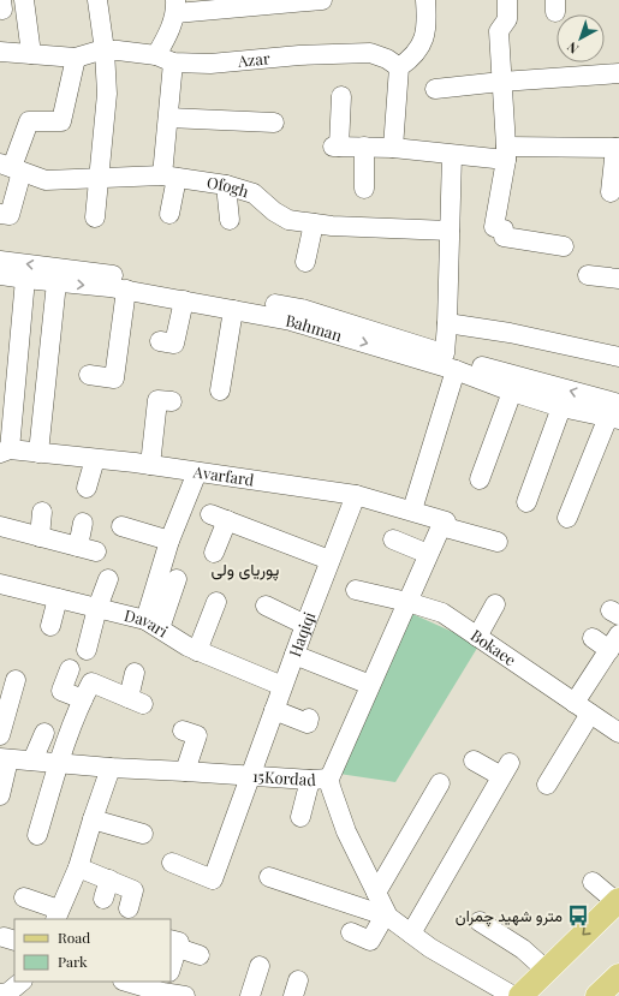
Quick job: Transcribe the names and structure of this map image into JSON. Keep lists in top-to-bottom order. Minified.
{"streets":{"street":["Azar","Ofogh","Bahman","Avarfard","Davari","Haqiqi","Bokaee","15Kordad"]},"crossings":[["Avarfard","Haqiqi"],["Davari","Haqiqi"],["Haqiqi","15Kordad"]],"districts":["پوریای ولی"],"places":{"bus stop":["مترو شهید چمران"]},"legend":["Road","Park"],"north":"bottom left"}
